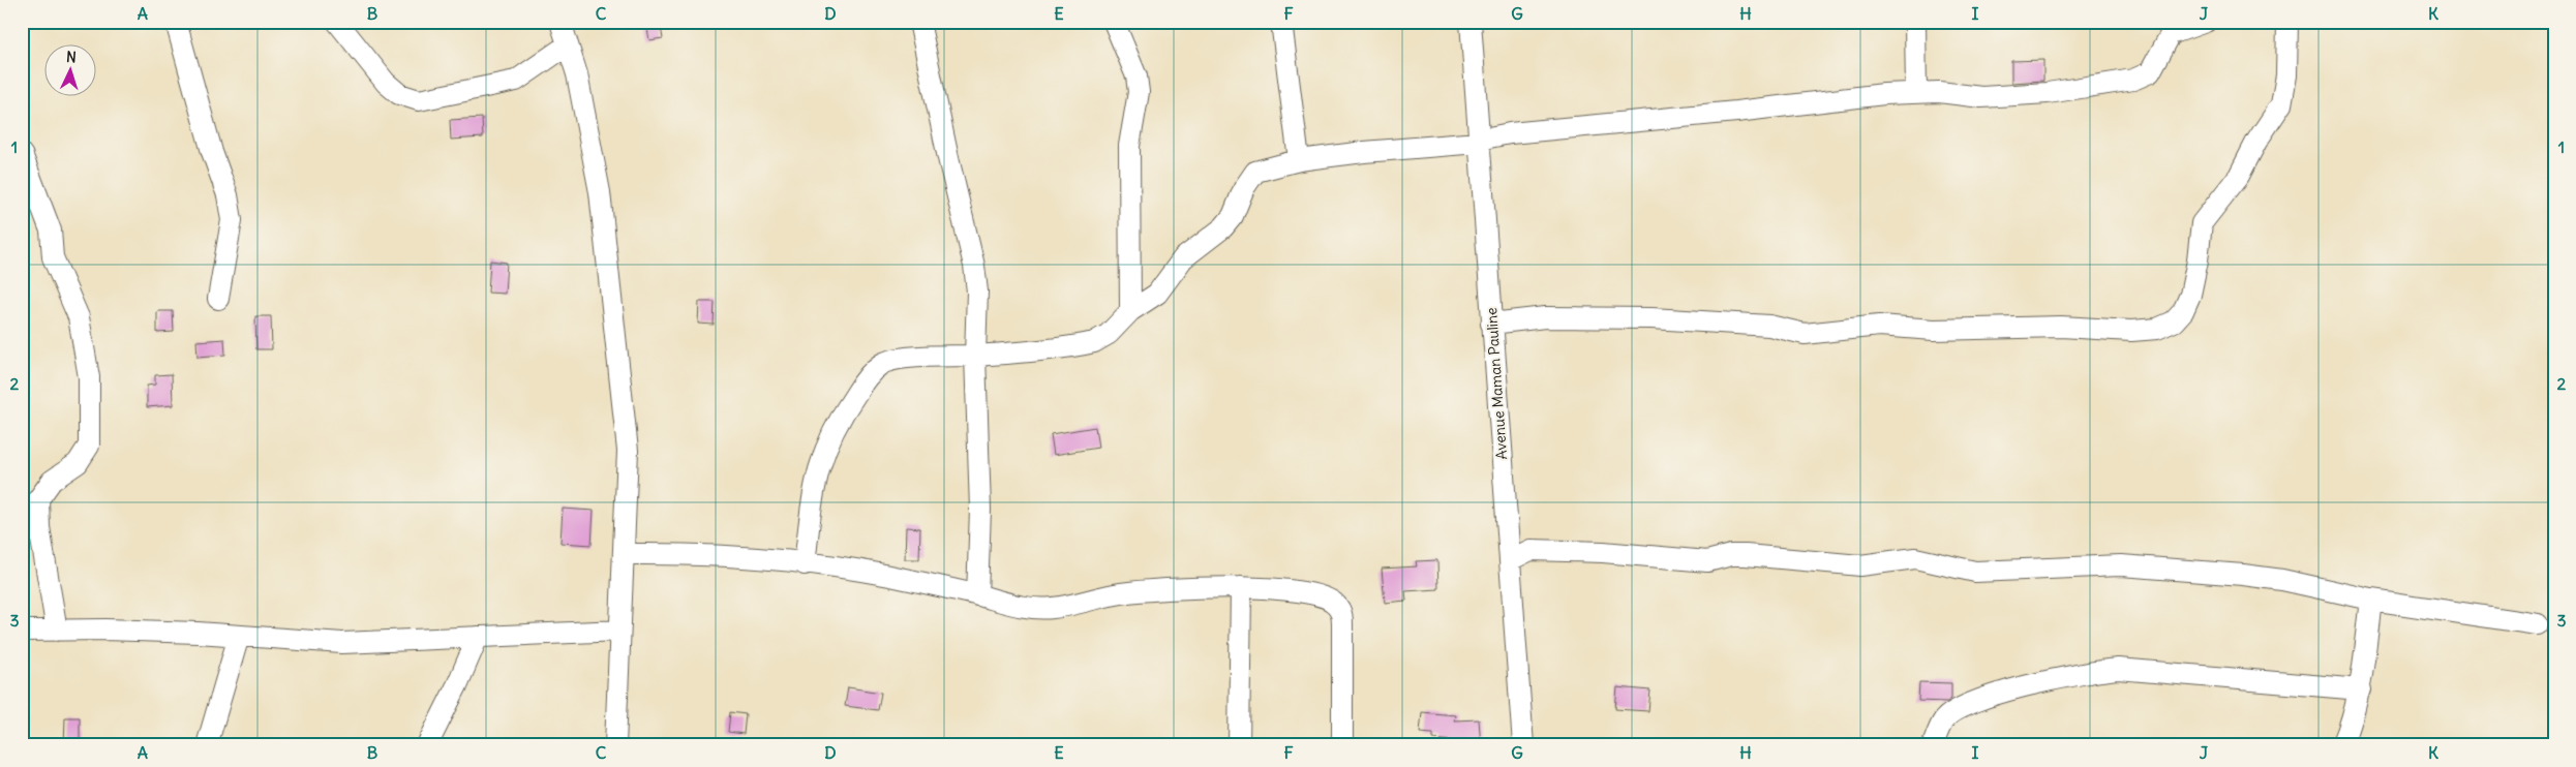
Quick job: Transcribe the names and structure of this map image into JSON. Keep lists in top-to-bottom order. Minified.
{"streets":{"street":["Avenue Maman Pauline"]},"north":"top","grid":{"columns":["A","B","C","D","E","F","G","H","I","J","K"],"rows":["1","2","3"]}}
